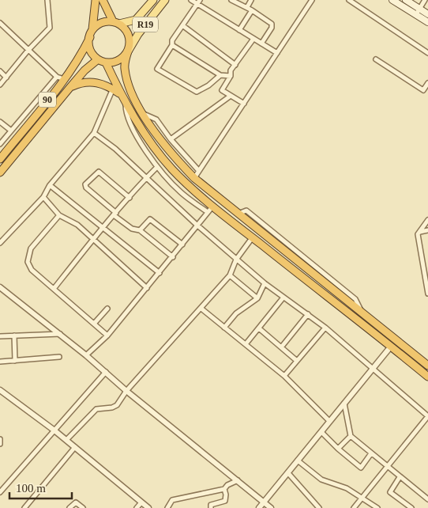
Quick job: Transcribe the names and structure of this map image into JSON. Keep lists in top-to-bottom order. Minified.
{"streets":{"highway":["90"],"main road":["R19"]},"crossings":[["R19","90"]],"scale_bar":"100 m"}
